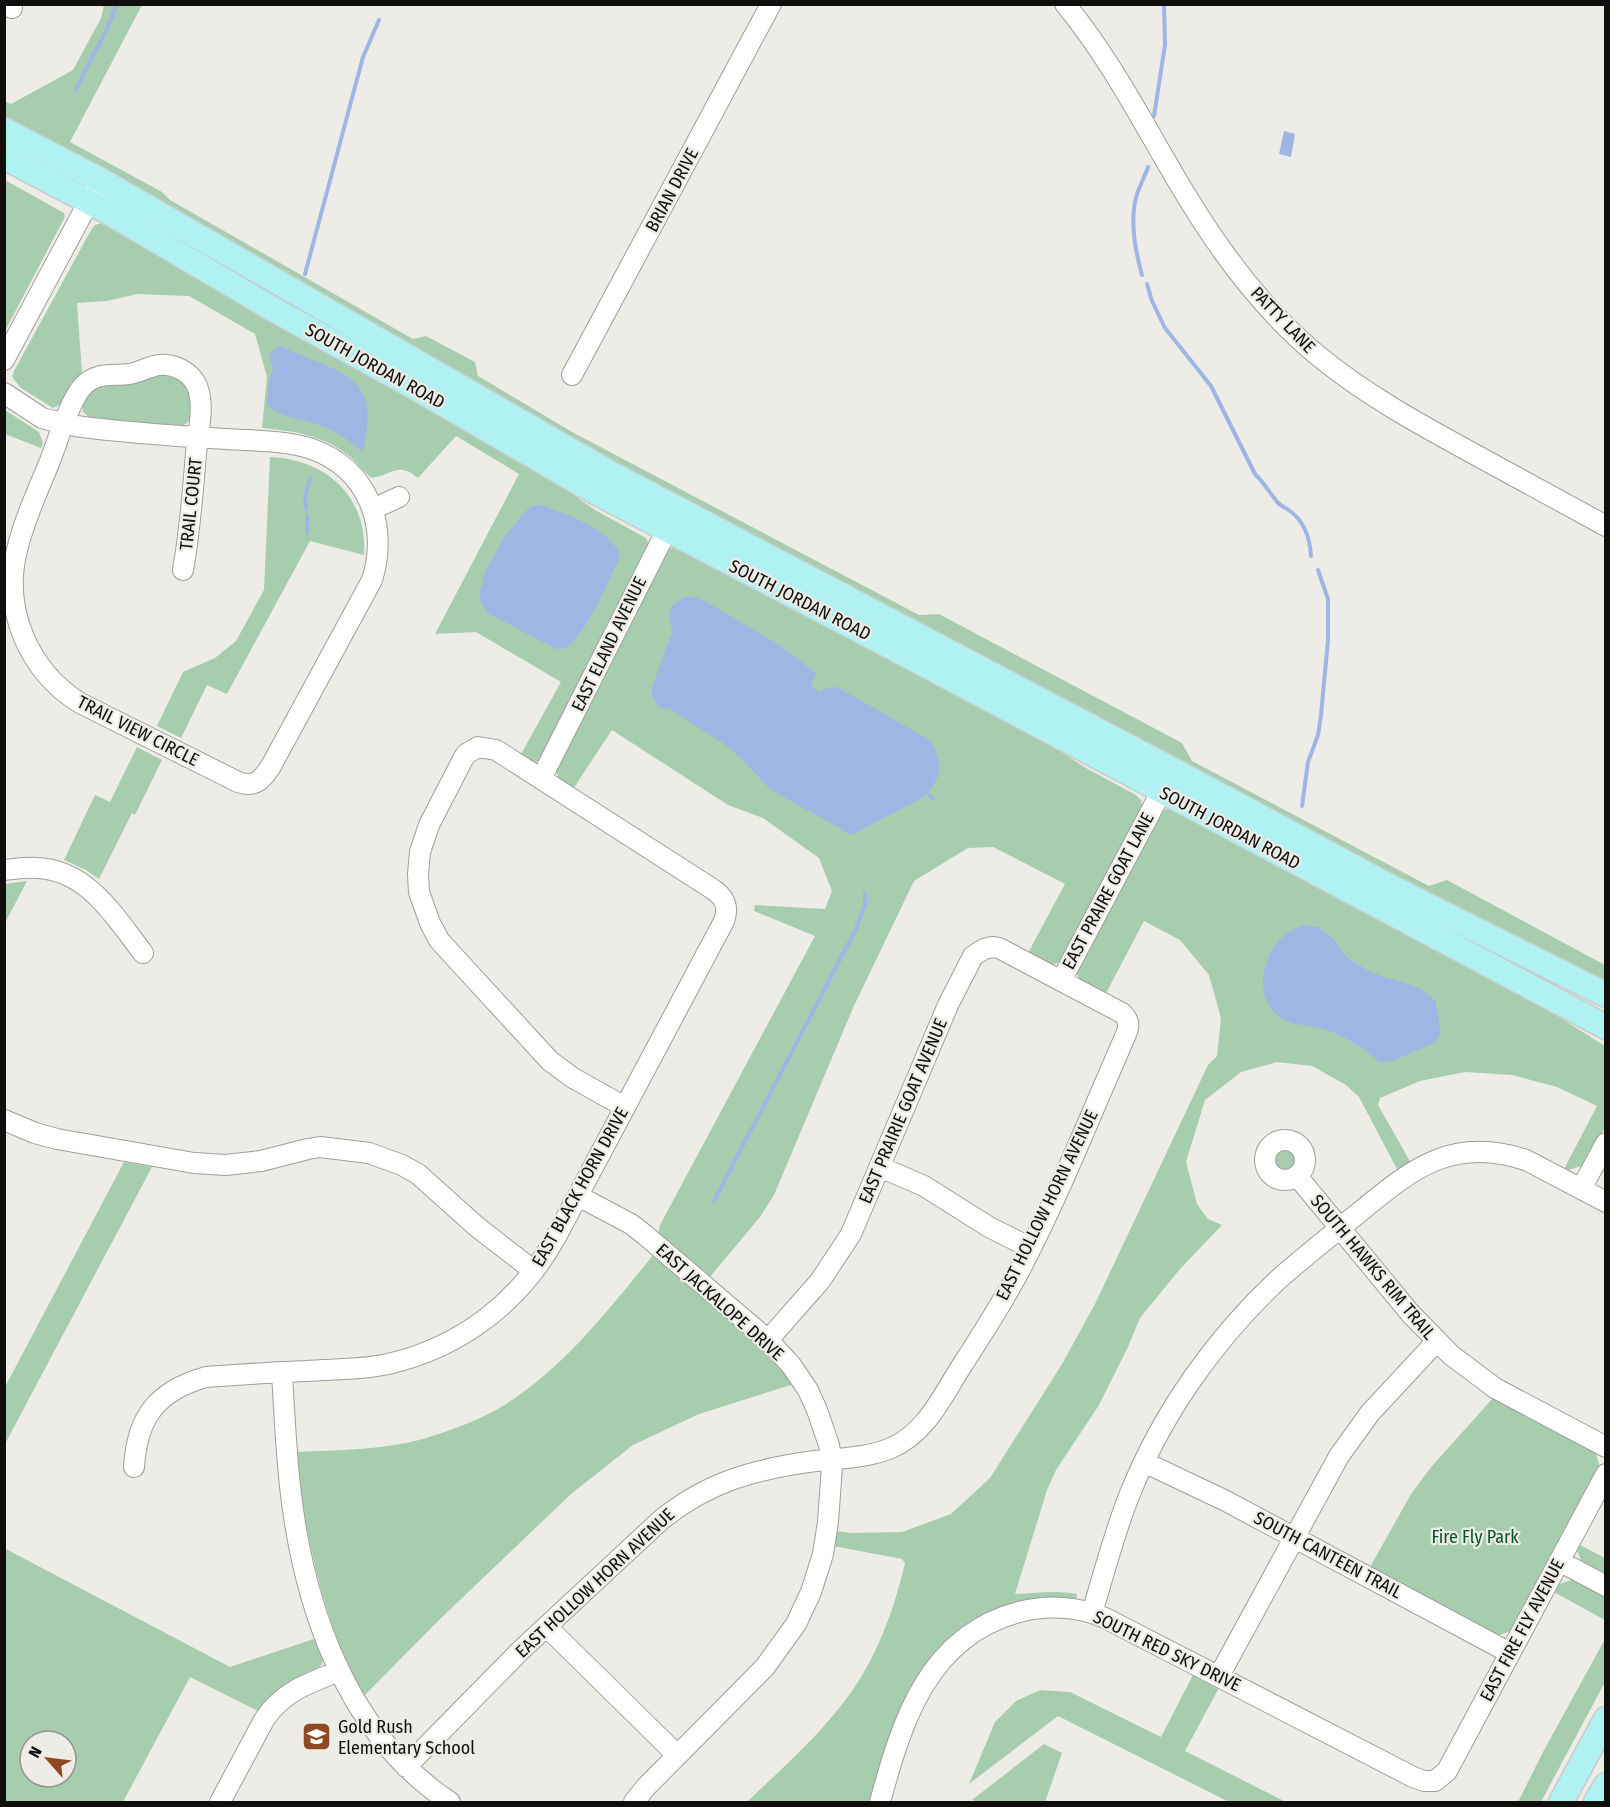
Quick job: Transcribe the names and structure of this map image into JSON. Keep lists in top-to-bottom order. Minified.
{"streets":{"main road":["SOUTH JORDAN ROAD"],"street":["BRIAN DRIVE","PATTY LANE","TRAIL COURT","EAST ELAND AVENUE","TRAIL VIEW CIRCLE","EAST PRAIRE GOAT LANE","EAST PRAIRIE GOAT AVENUE","EAST BLACK HORN DRIVE","EAST HOLLOW HORN AVENUE","SOUTH HAWKS RIM TRAIL","EAST JACKALOPE DRIVE","SOUTH CANTEEN TRAIL","EAST FIRE FLY AVENUE","SOUTH RED SKY DRIVE"]},"crossings":[["SOUTH JORDAN ROAD","EAST ELAND AVENUE"],["SOUTH JORDAN ROAD","EAST PRAIRE GOAT LANE"],["TRAIL COURT","TRAIL VIEW CIRCLE"],["EAST ELAND AVENUE","EAST BLACK HORN DRIVE"],["EAST PRAIRE GOAT LANE","EAST PRAIRIE GOAT AVENUE"],["EAST PRAIRE GOAT LANE","EAST HOLLOW HORN AVENUE"],["EAST PRAIRIE GOAT AVENUE","EAST HOLLOW HORN AVENUE"],["EAST PRAIRIE GOAT AVENUE","EAST JACKALOPE DRIVE"],["EAST BLACK HORN DRIVE","EAST JACKALOPE DRIVE"],["EAST HOLLOW HORN AVENUE","EAST JACKALOPE DRIVE"],["SOUTH CANTEEN TRAIL","EAST FIRE FLY AVENUE"],["EAST FIRE FLY AVENUE","SOUTH RED SKY DRIVE"]],"parks":["Fire Fly Park"],"places":{"school or university":["Gold Rush Elementary School"]},"north":"top left"}
